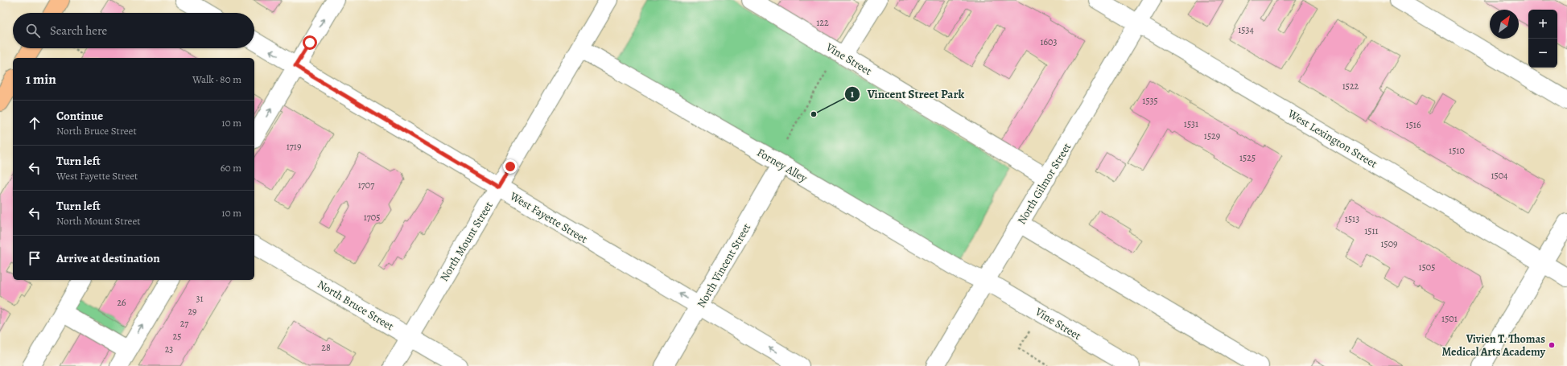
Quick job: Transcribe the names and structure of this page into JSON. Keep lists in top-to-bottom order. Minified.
{"streets":{"street":["Vine Street","West Lexington Street","Forney Alley","North Gilmor Street","West Fayette Street","North Mount Street","North Vincent Street","North Bruce Street"]},"crossings":[["Vine Street","Forney Alley"],["Vine Street","North Gilmor Street"],["West Lexington Street","North Gilmor Street"],["Forney Alley","North Gilmor Street"],["Forney Alley","North Mount Street"],["Forney Alley","North Vincent Street"],["West Fayette Street","North Mount Street"],["West Fayette Street","North Vincent Street"],["North Mount Street","North Bruce Street"]],"one_way":["West Fayette Street"],"places":["Vincent Street Park","Vivien T. Thomas Medical Arts Academy"],"house_numbers":["122","1534","1603","1522","1535","1531","1516","1529","1719","1510","1525","1504","1707","1705","1513","1511","1509","1505","31","26","29","1501","27","25","28","23"],"north":"top right","page":{"map_buttons":["+","−"],"search":"Search here","heading":["1 min","Walk · 80 m"],"list":[["Continue","North Bruce Street","10 m"],["Turn left","West Fayette Street","60 m"],["Turn left","North Mount Street","10 m"],"Arrive at destination"]}}
